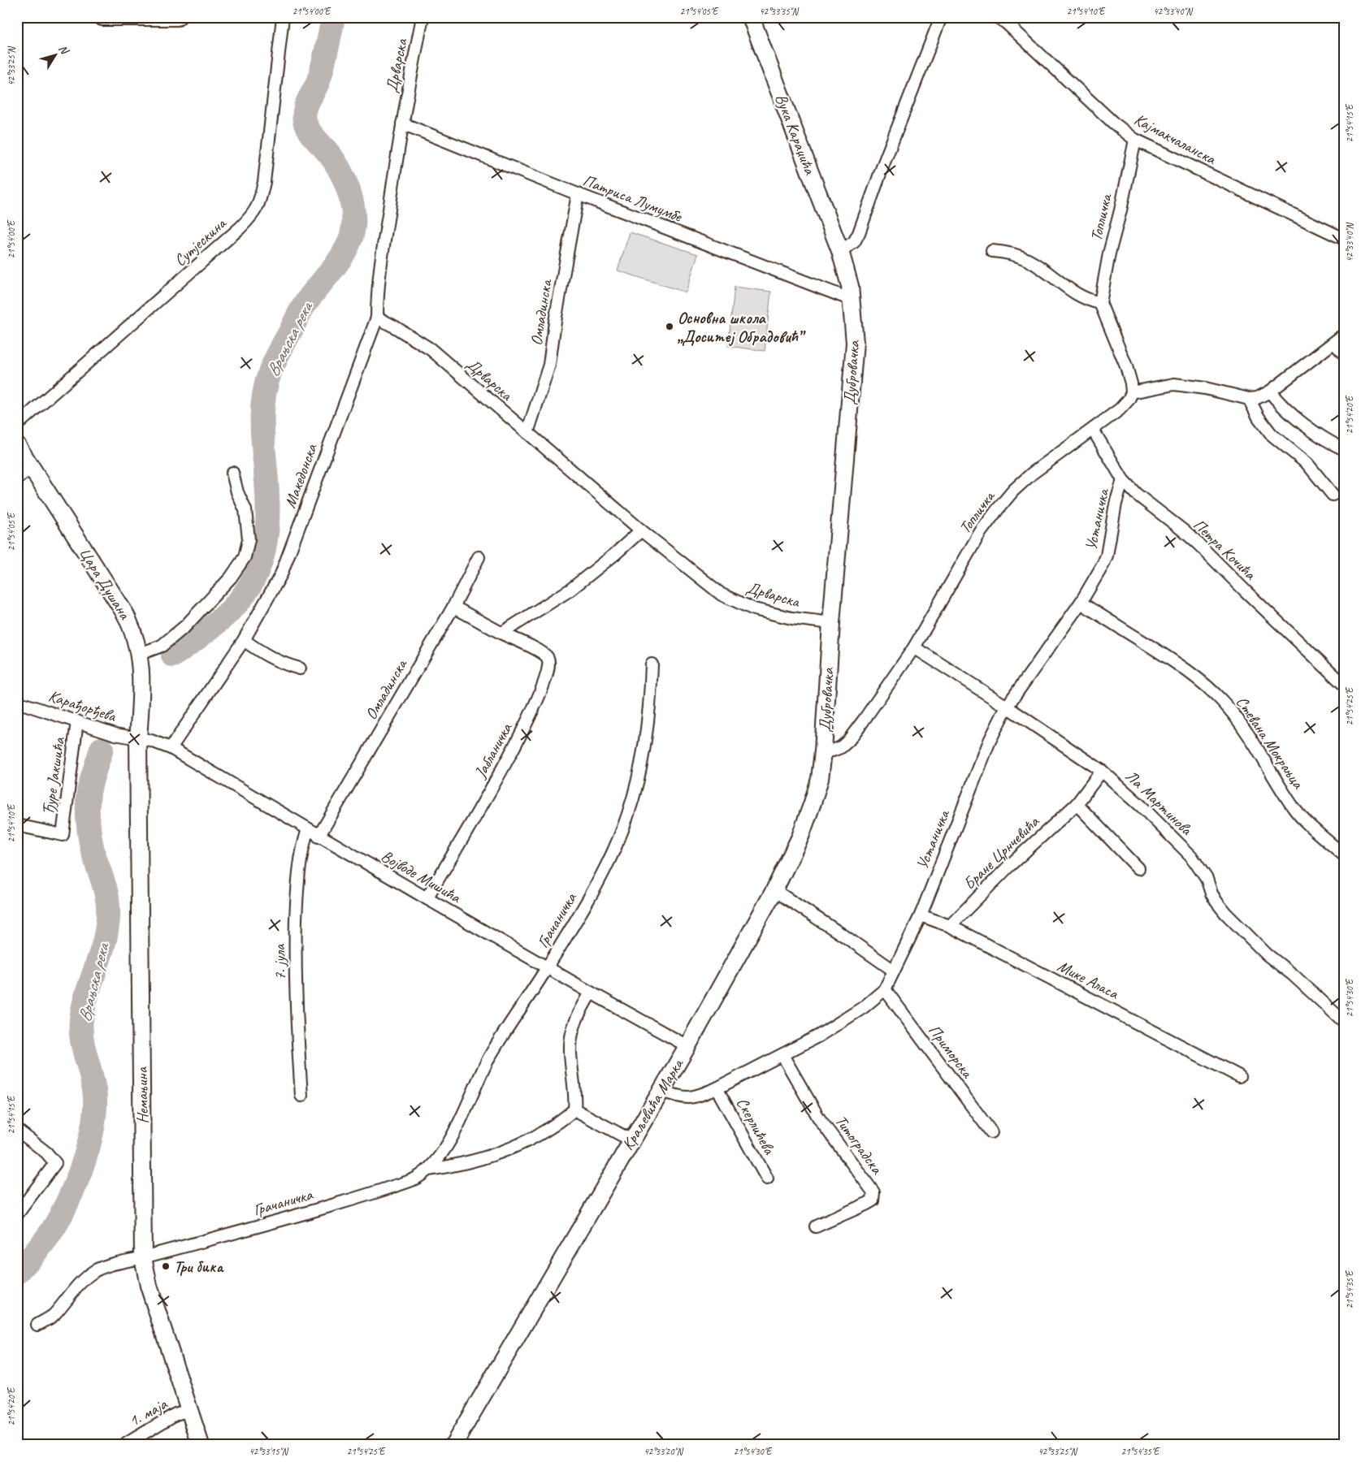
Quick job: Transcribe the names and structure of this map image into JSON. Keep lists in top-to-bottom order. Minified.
{"streets":{"main road":["Вука Караџића","Дубровачка","Цара Душана","Немањина","Краљевића Марка"],"street":["Дрварска","Кајмакчаланска","Патриса Лумумбе","Топличка","Сутјескина","Омладинска","Македонска","Устаничка","Петра Кочића","Карађорђева","Стевана Мокрањца","Јабланичка","Ђуре Јакшића","Ла Мартинова","Бране Црнчевића","Војводе Мишића","Грачаничка","7. јула","Мике Аласа","Приморска","Скерлићева","Титоградска","1. маја"]},"crossings":[["Дрварска","Патриса Лумумбе"],["Дрварска","Омладинска"],["Дрварска","Дубровачка"],["Дрварска","Македонска"],["Вука Караџића","Дубровачка"],["Кајмакчаланска","Топличка"],["Патриса Лумумбе","Омладинска"],["Патриса Лумумбе","Дубровачка"],["Топличка","Дубровачка"],["Топличка","Петра Кочића"],["Топличка","Ла Мартинова"],["Топличка","Краљевића Марка"],["Омладинска","Јабланичка"],["Омладинска","Војводе Мишића"],["Дубровачка","Краљевића Марка"],["Македонска","Војводе Мишића"],["Устаничка","Петра Кочића"],["Устаничка","Стевана Мокрањца"],["Устаничка","Ла Мартинова"],["Устаничка","Мике Аласа"],["Устаничка","Приморска"],["Устаничка","Краљевића Марка"],["Устаничка","Скерлићева"],["Устаничка","Титоградска"],["Цара Душана","Карађорђева"],["Цара Душана","Војводе Мишића"],["Цара Душана","Немањина"],["Карађорђева","Ђуре Јакшића"],["Карађорђева","Војводе Мишића"],["Карађорђева","Немањина"],["Јабланичка","Војводе Мишића"],["Ла Мартинова","Бране Црнчевића"],["Бране Црнчевића","Мике Аласа"],["Војводе Мишића","Грачаничка"],["Војводе Мишића","7. јула"],["Војводе Мишића","Немањина"],["Војводе Мишића","Краљевића Марка"],["Грачаничка","Немањина"],["Немањина","1. маја"]],"water":["Врањска река"],"places":["Основна школа „Доситеј Обрадовић”","Три бика"],"north":"top right","coordinates":["21°54'00\"E","21°54'05\"E","42°33'35\"N","21°54'10\"E","42°33'40\"N","42°33'25\"N","21°54'15\"E","21°54'20\"E","21°54'25\"E","21°54'30\"E","21°54'35\"E","42°33'15\"N","42°33'20\"N"]}
